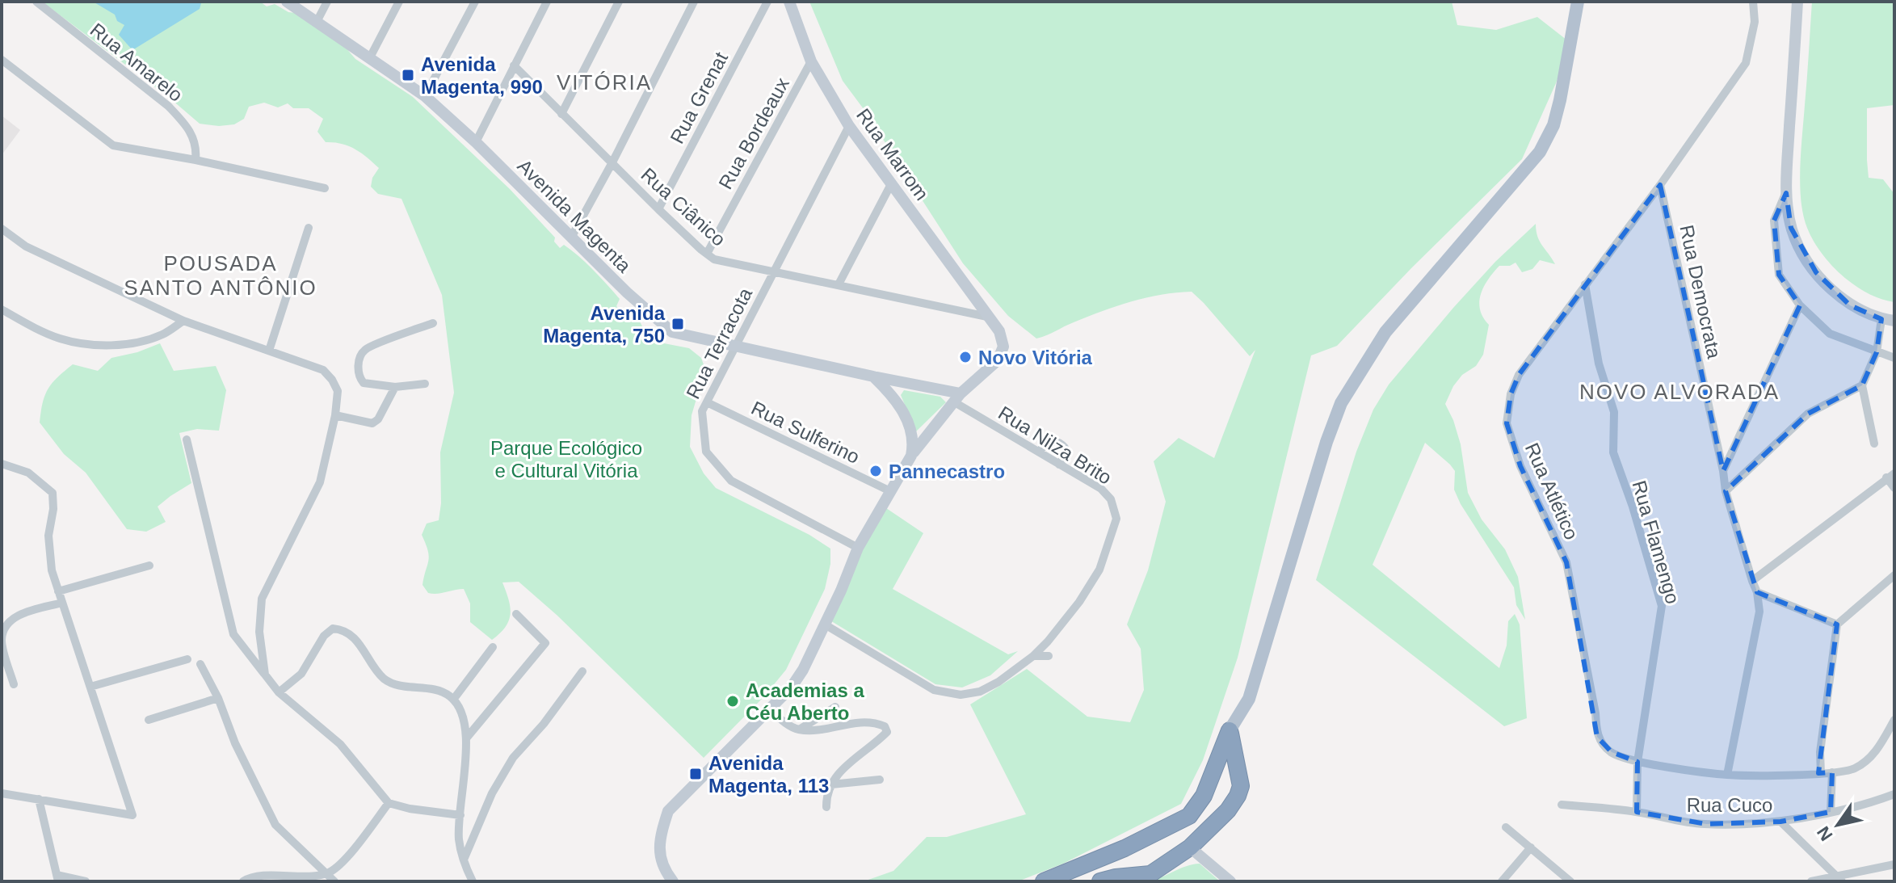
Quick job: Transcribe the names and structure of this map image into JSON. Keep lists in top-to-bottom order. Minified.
{"streets":{"street":["Rua Amarelo","Rua Grenat","Rua Bordeaux","Rua Marrom","Rua Ciânico","Avenida Magenta","Rua Democrata","Rua Terracota","Rua Sulferino","Rua Nilza Brito","Rua Atlético","Rua Flamengo","Rua Cuco"]},"crossings":[["Rua Grenat","Rua Ciânico"],["Rua Bordeaux","Rua Marrom"],["Rua Bordeaux","Rua Ciânico"],["Rua Marrom","Rua Ciânico"],["Rua Marrom","Avenida Magenta"],["Rua Marrom","Rua Terracota"],["Rua Marrom","Rua Nilza Brito"],["Rua Ciânico","Rua Terracota"],["Avenida Magenta","Rua Terracota"],["Avenida Magenta","Rua Nilza Brito"],["Rua Democrata","Rua Atlético"],["Rua Terracota","Rua Sulferino"],["Rua Atlético","Rua Flamengo"],["Rua Flamengo","Rua Cuco"]],"districts":["VITÓRIA","POUSADA SANTO ANTÔNIO","NOVO ALVORADA"],"parks":["Parque Ecológico e Cultural Vitória"],"places":{"transit":["Avenida Magenta, 990","Avenida Magenta, 750","Avenida Magenta, 113"],"other":["Novo Vitória","Pannecastro","Academias a Céu Aberto"]},"north":"bottom left"}
